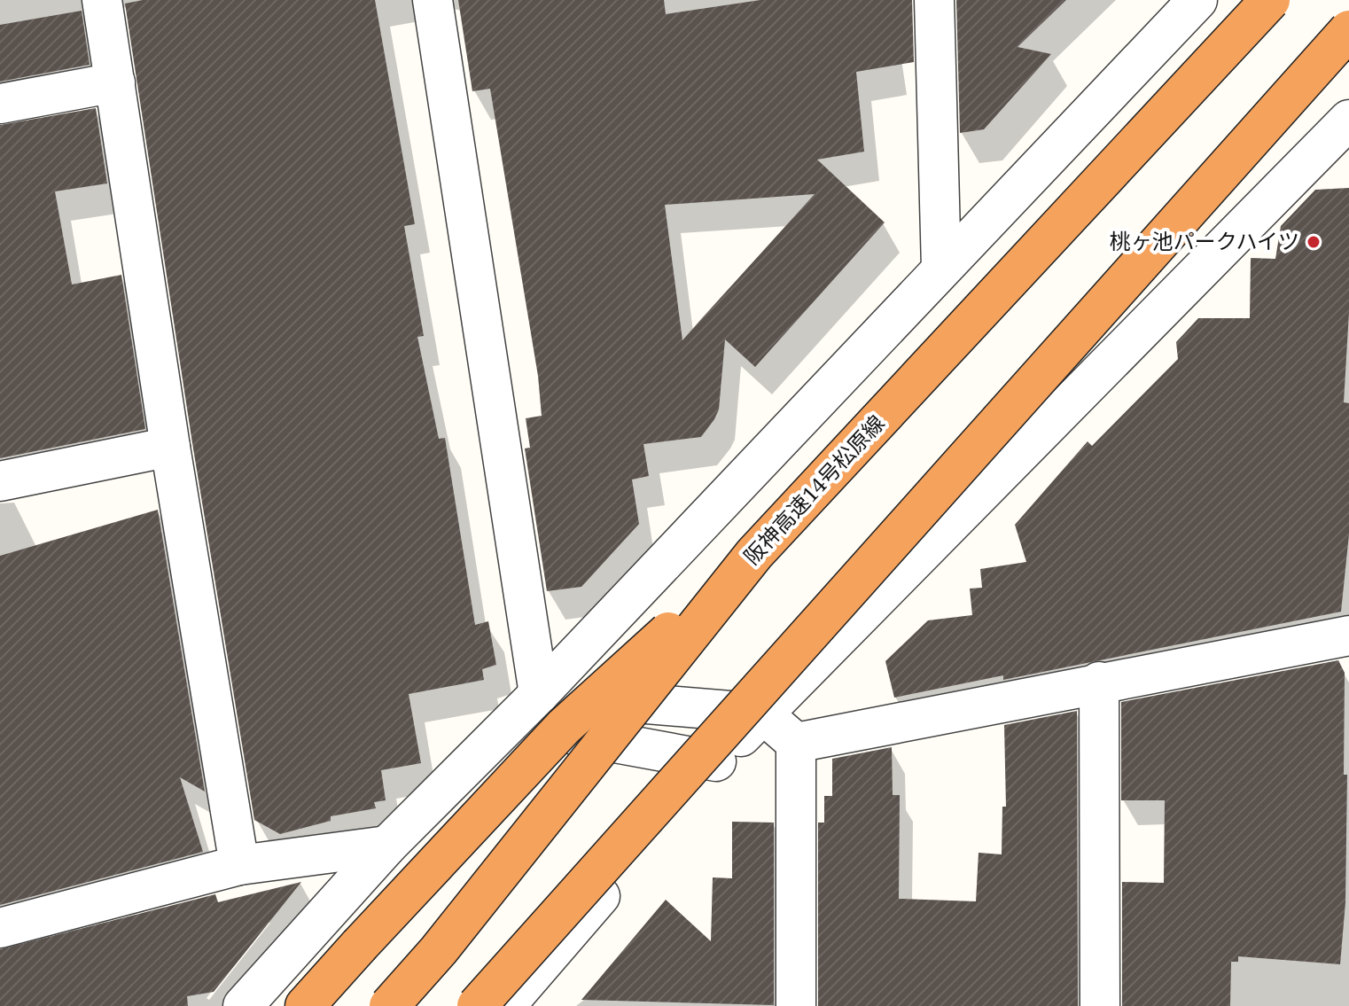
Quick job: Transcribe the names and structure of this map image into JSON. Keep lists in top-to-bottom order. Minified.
{"streets":{"highway":["阪神高速14号松原線"]},"places":["桃ヶ池パークハイツ"]}
